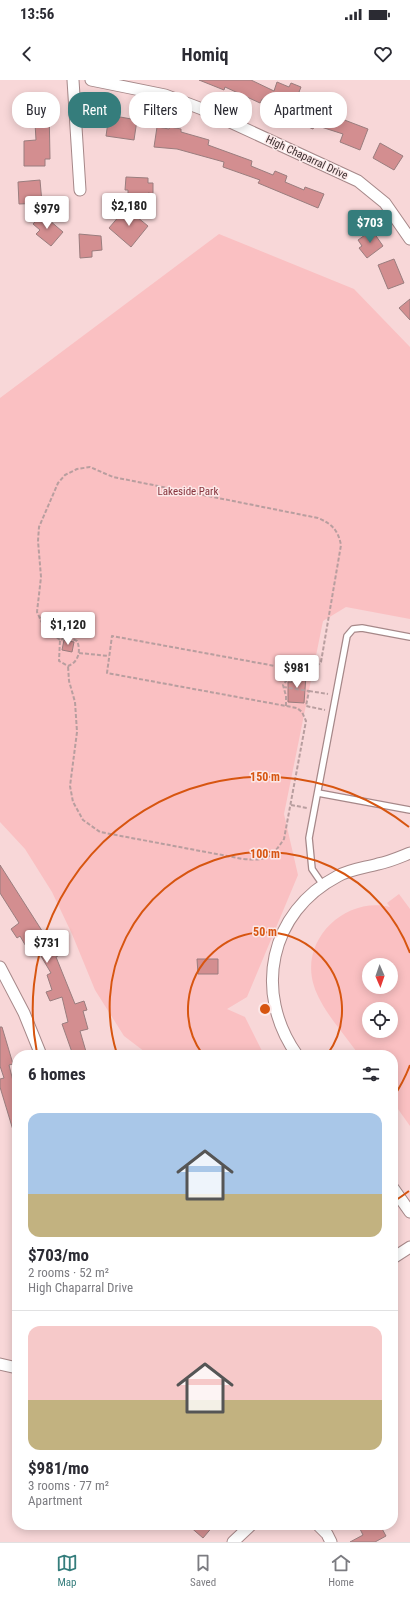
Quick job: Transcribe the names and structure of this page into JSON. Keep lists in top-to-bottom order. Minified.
{"streets":{"street":["High Chaparral Drive"]},"parks":["Lakeside Park"],"north":"bottom","page":{"status":"13:56","header":"Homiq","chip":["Buy","Rent","Filters","New","Apartment"],"price":["$2,180","$979","$703","$1,120","$981","$731"],"heading":"6 homes","list":[{"name":"$703/mo","note":"2 rooms · 52 m² · High Chaparral Drive"},{"name":"$981/mo","note":"3 rooms · 77 m² · Apartment"}],"tabs":["Map","Saved","Home"]},"rings":["150 m","100 m","50 m"]}
